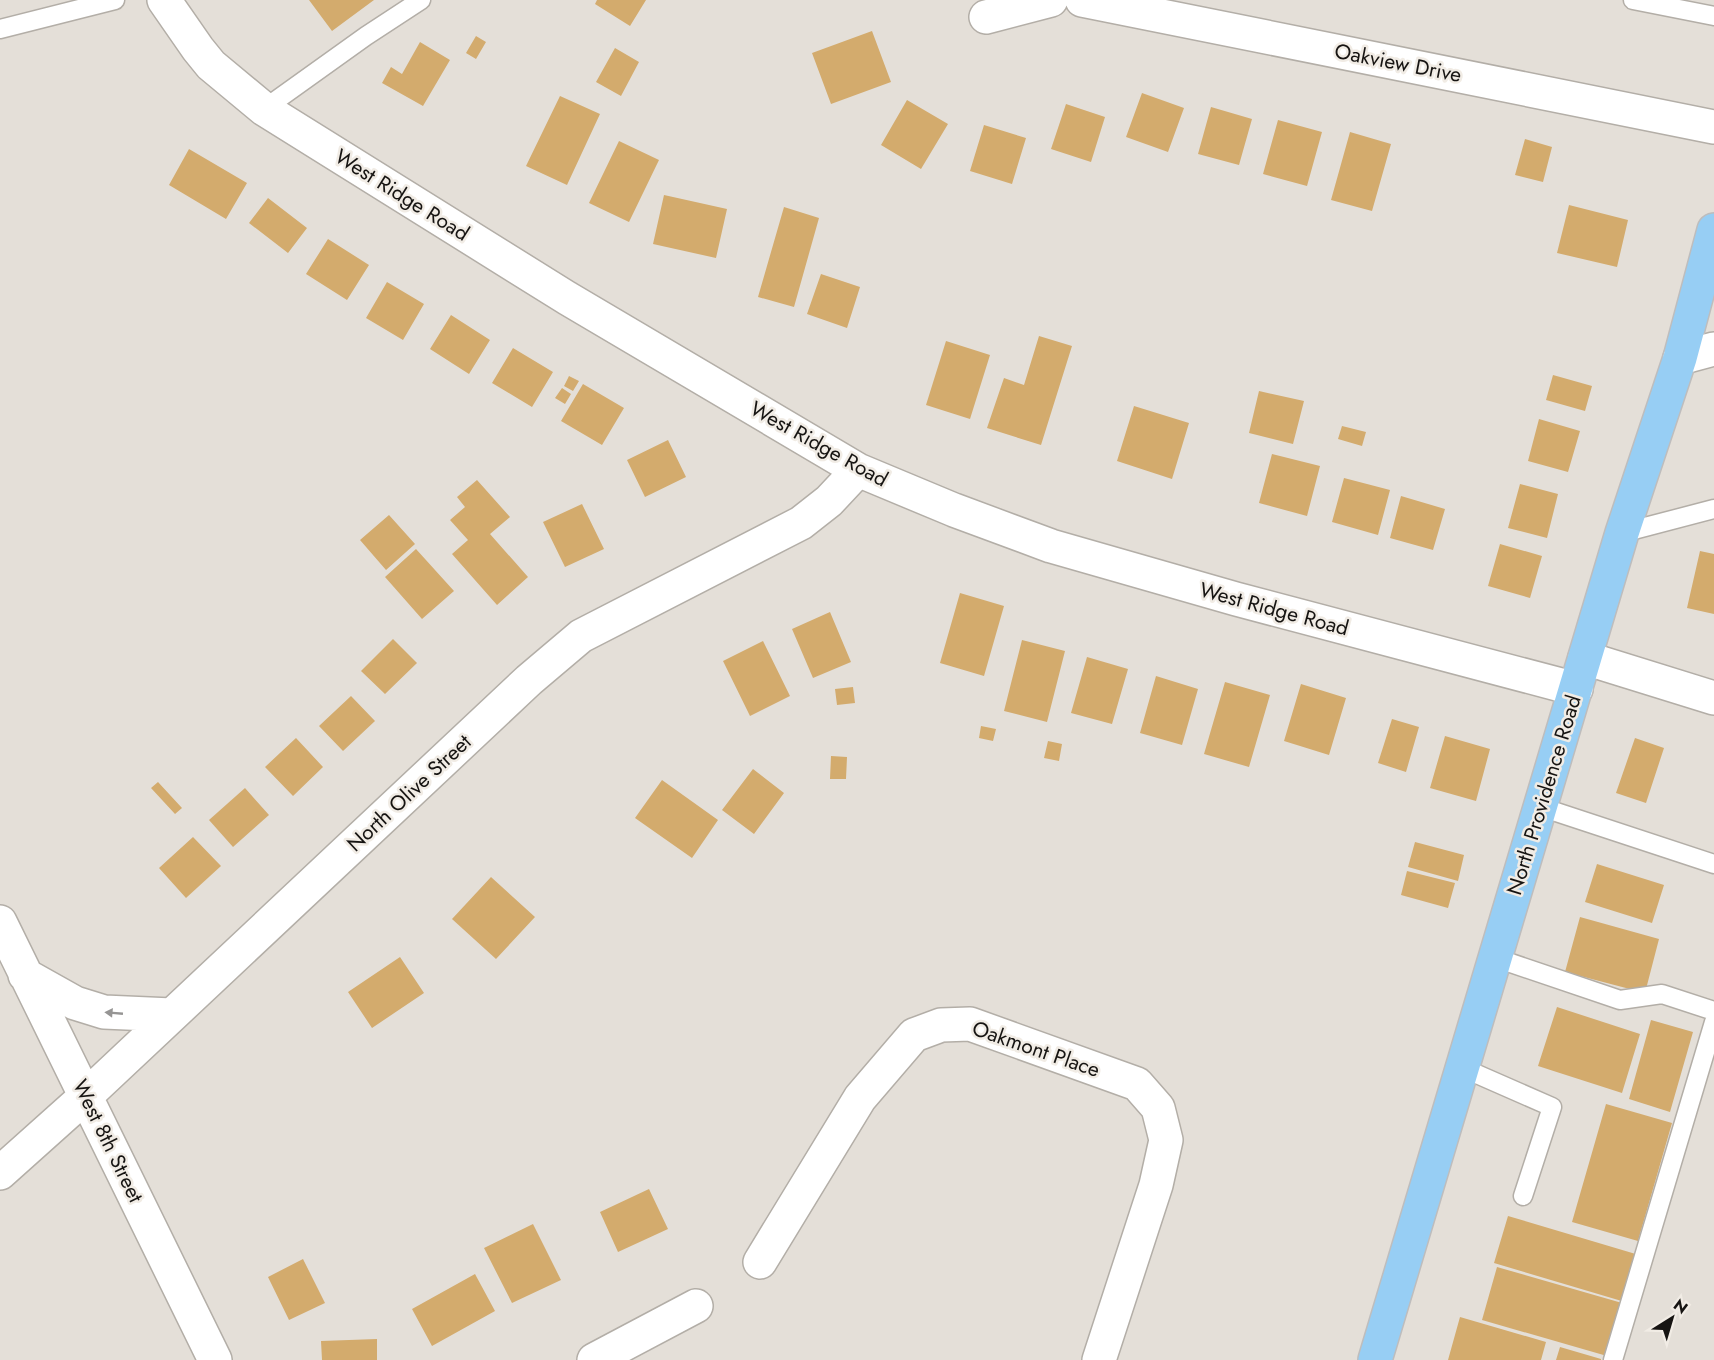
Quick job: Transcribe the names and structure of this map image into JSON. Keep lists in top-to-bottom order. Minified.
{"streets":{"main road":["North Providence Road"],"street":["Oakview Drive","West Ridge Road","North Olive Street","Oakmont Place","West 8th Street"]},"crossings":[["West Ridge Road","North Olive Street"],["West Ridge Road","North Providence Road"],["North Olive Street","West 8th Street"]],"north":"top right"}
